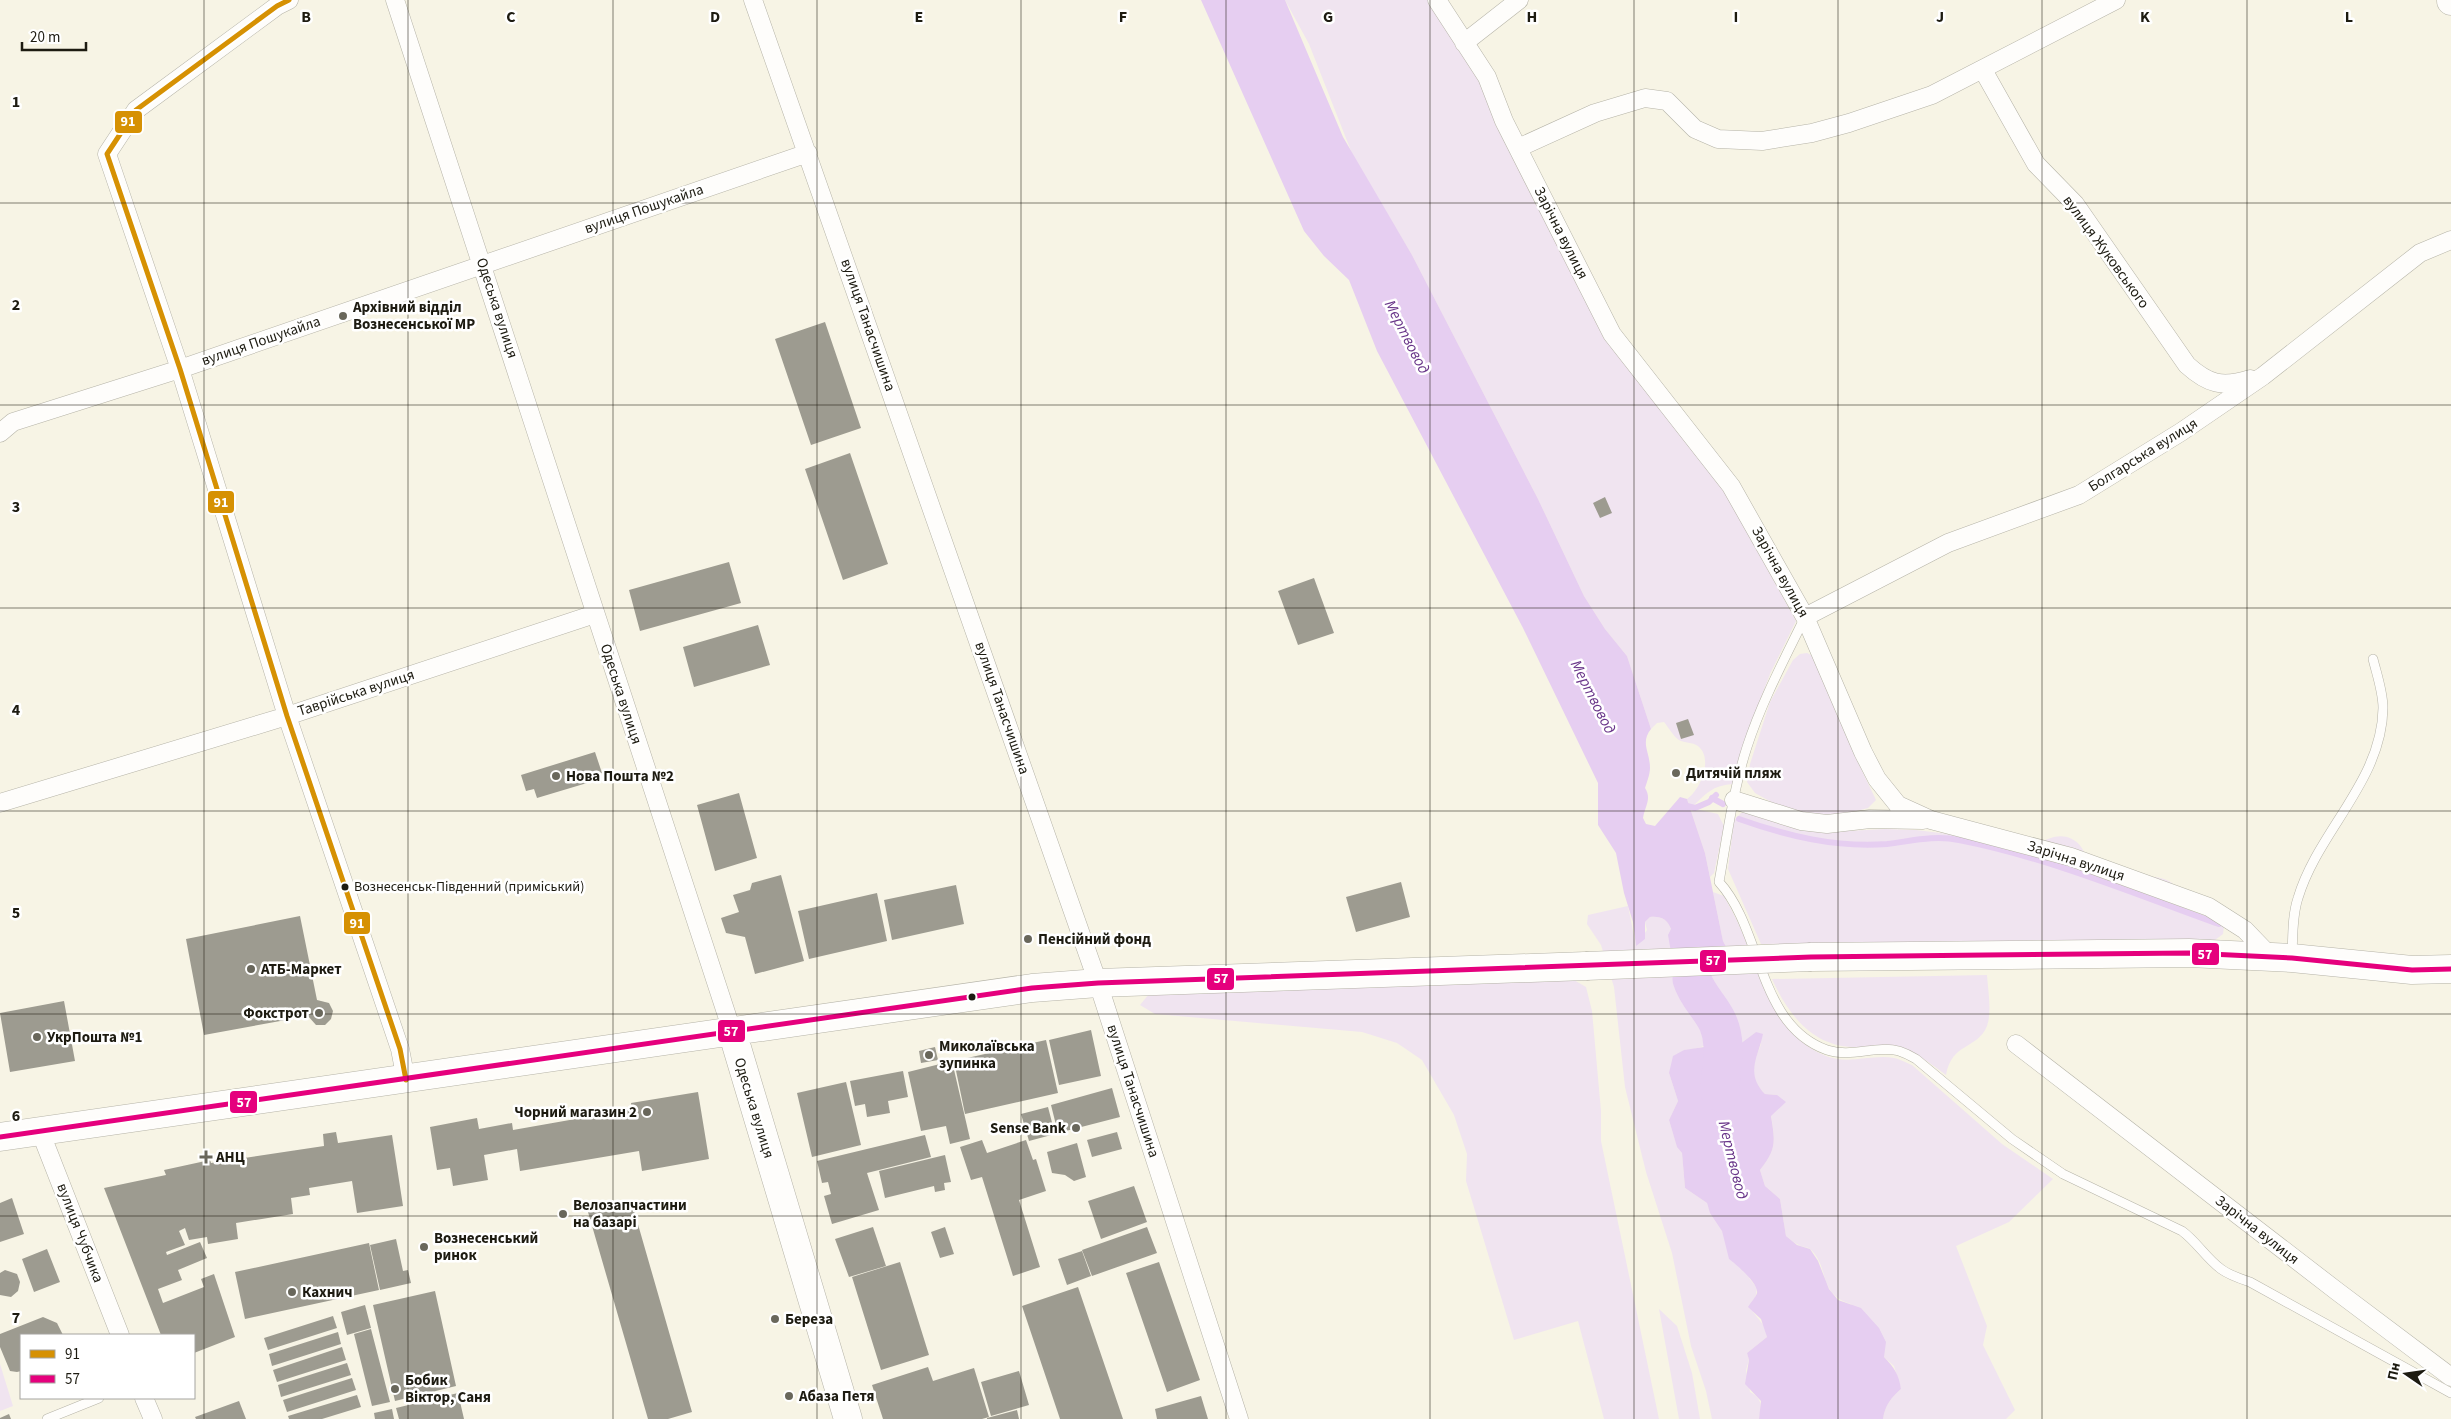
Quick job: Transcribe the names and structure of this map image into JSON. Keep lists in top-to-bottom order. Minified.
{"streets":{"main road":["Одеська вулиця"],"street":["вулиця Пошукайла","Зарічна вулиця","вулиця Жуковського","вулиця Танасчишина","Болгарська вулиця","Таврійська вулиця","вулиця Чубчика"]},"crossings":[["вулиця Пошукайла","Одеська вулиця"],["вулиця Пошукайла","вулиця Танасчишина"],["Зарічна вулиця","Болгарська вулиця"],["вулиця Жуковського","Болгарська вулиця"],["Одеська вулиця","Таврійська вулиця"]],"water":["Мертвовод"],"places":{"other":["Архівний відділ Вознесенської МР","Дитячій пляж","Нова Пошта №2","Вознесенськ-Південний (приміський)","Пенсійний фонд","АТБ-Маркет","Фокстрот","УкрПошта №1","Миколаївська зупинка","Чорний магазин 2","Sense Bank","Велозапчастини на базарі","Вознесенський ринок","Кахнич","Береза","Бобик Віктор, Саня","Абаза Петя"],"health":["АНЦ"]},"lines":["transit line 91","transit line 57"],"legend":["91","57"],"scale_bar":"20 m","north":"left","grid":{"columns":["B","C","D","E","F","G","H","I","J","K","L"],"rows":["1","2","3","4","5","6","7"]}}
